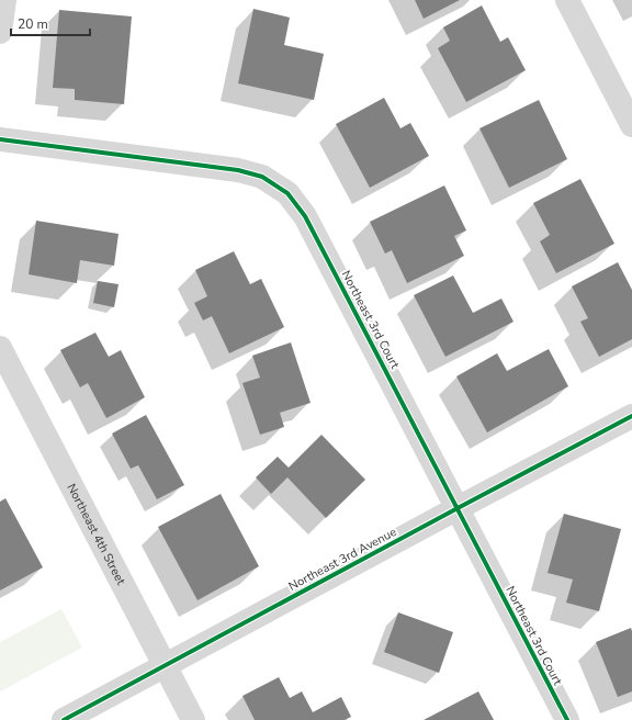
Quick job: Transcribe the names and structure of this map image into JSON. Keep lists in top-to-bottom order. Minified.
{"streets":{"street":["Northeast 3rd Court","Northeast 4th Street","Northeast 3rd Avenue"]},"crossings":[["Northeast 3rd Court","Northeast 3rd Avenue"],["Northeast 4th Street","Northeast 3rd Avenue"]],"scale_bar":"20 m"}
